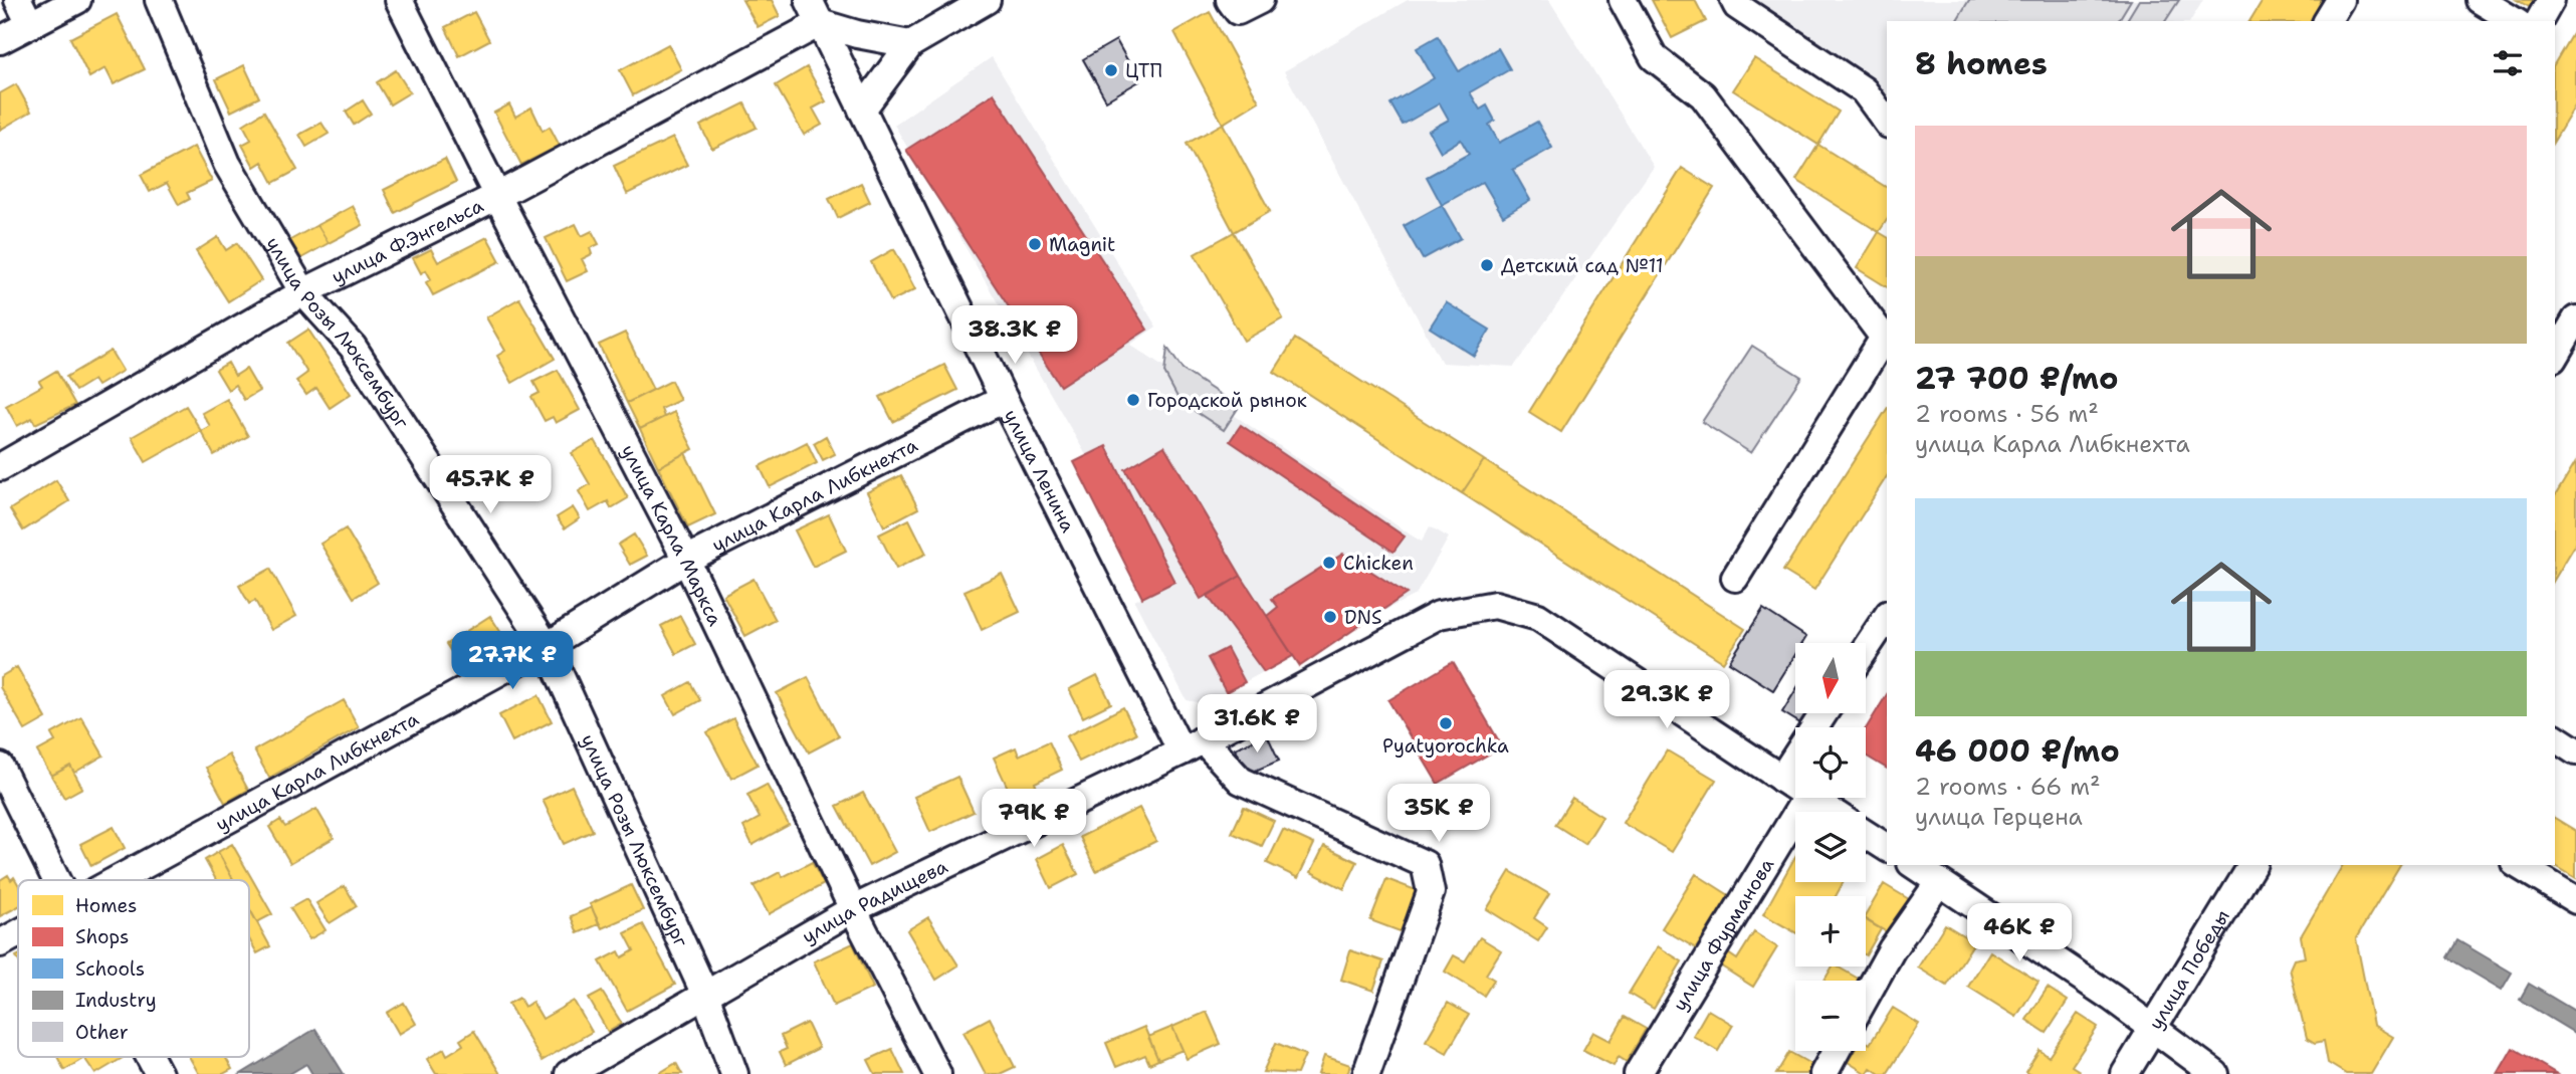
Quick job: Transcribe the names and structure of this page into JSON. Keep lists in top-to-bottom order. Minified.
{"streets":{"street":["улица Ф.Энгельса","улица Розы Люксембург","улица Ленина","улица Карла Либкнехта","улица Карла Маркса","улица Радищева","улица Фурманова","улица Победы"]},"crossings":[["улица Ф.Энгельса","улица Розы Люксембург"],["улица Ф.Энгельса","улица Ленина"],["улица Ф.Энгельса","улица Карла Маркса"],["улица Розы Люксембург","улица Карла Либкнехта"],["улица Розы Люксембург","улица Радищева"],["улица Ленина","улица Карла Либкнехта"],["улица Ленина","улица Радищева"],["улица Карла Либкнехта","улица Карла Маркса"],["улица Карла Маркса","улица Радищева"]],"places":["ЦТП","Magnit","Детский сад №11","Городской рынок","Chicken","DNS","Pyatyorochka"],"legend":["Homes","Shops","Schools","Industry","Other"],"north":"bottom","page":{"heading":"8 homes","list":[{"name":"27 700 ₽/mo","note":"2 rooms · 56 m² · улица Карла Либкнехта"},{"name":"46 000 ₽/mo","note":"2 rooms · 66 m² · улица Герцена"}],"price":["38.3K ₽","45.7K ₽","27.7K ₽","29.3K ₽","31.6K ₽","35K ₽","79K ₽","46K ₽"],"map_buttons":["+","−"]}}
